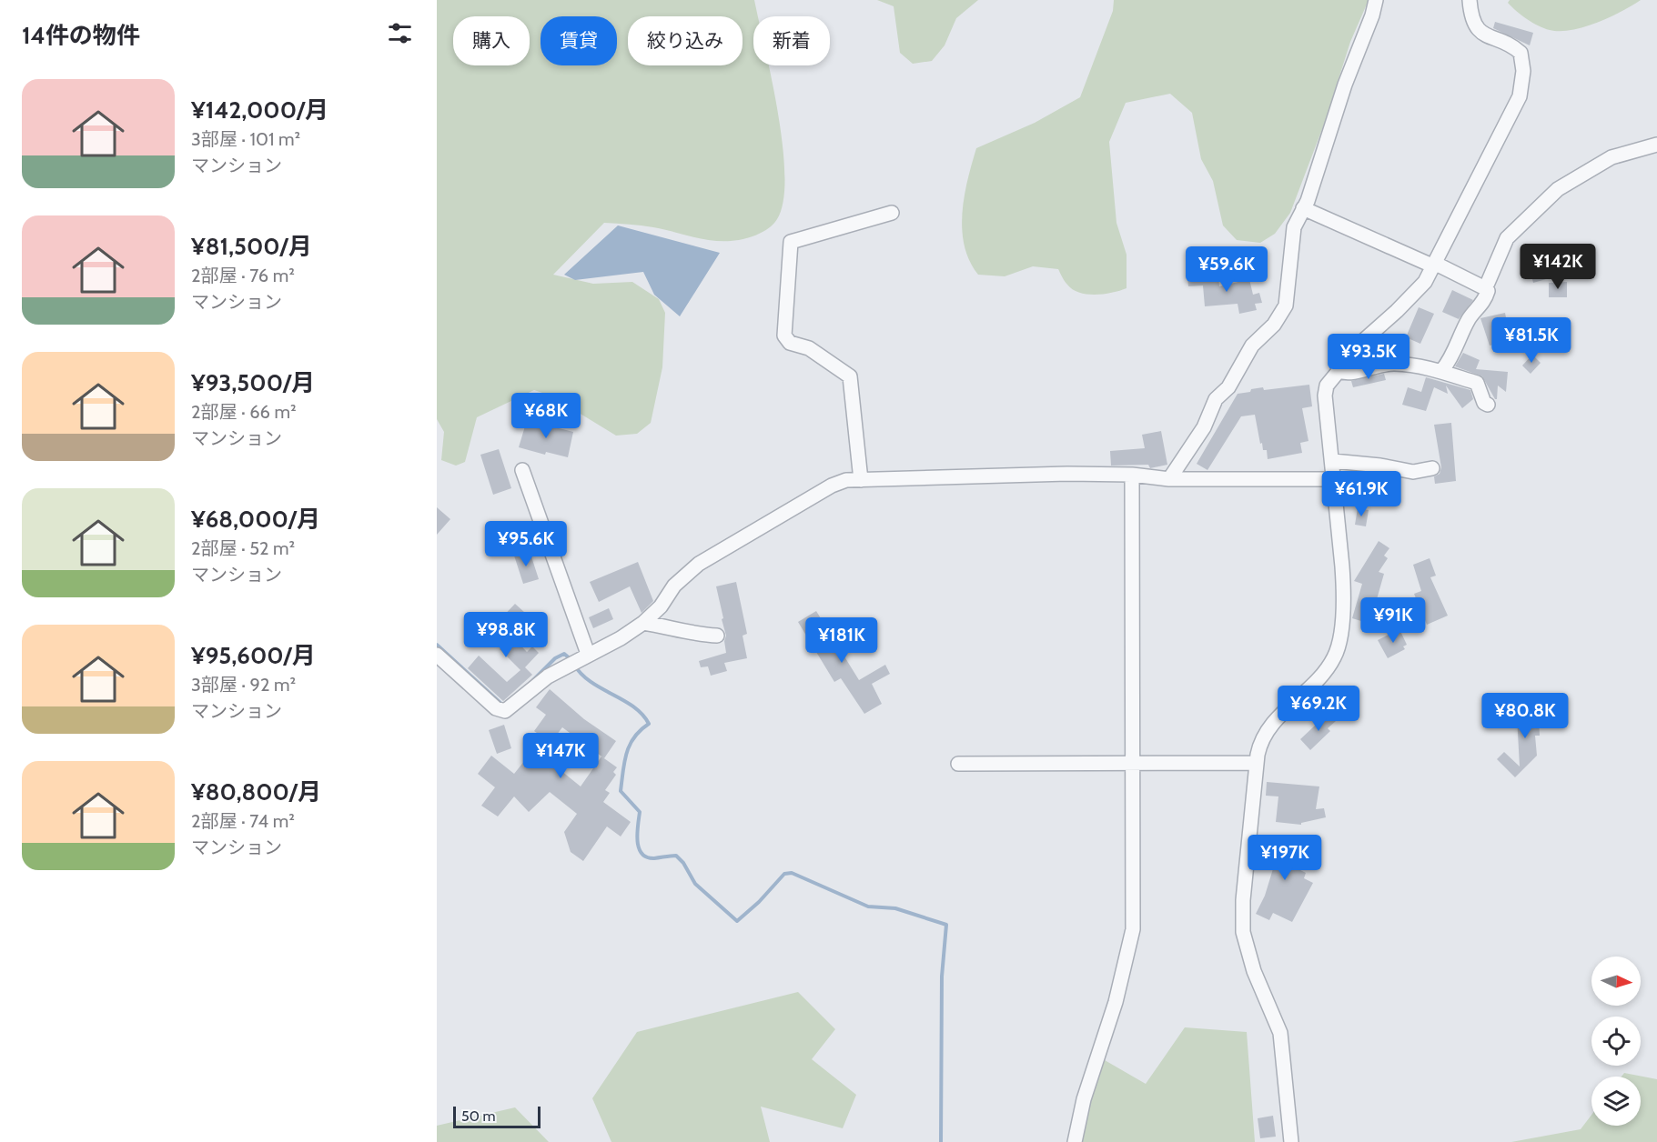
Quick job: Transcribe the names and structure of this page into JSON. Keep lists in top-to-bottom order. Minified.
{"scale_bar":"50 m","north":"right","page":{"heading":"14件の物件","chip":["購入","賃貸","絞り込み","新着"],"list":[{"name":"¥142,000/月","note":"3部屋 · 101 m² · マンション"},{"name":"¥81,500/月","note":"2部屋 · 76 m² · マンション"},{"name":"¥93,500/月","note":"2部屋 · 66 m² · マンション"},{"name":"¥68,000/月","note":"2部屋 · 52 m² · マンション"},{"name":"¥95,600/月","note":"3部屋 · 92 m² · マンション"},{"name":"¥80,800/月","note":"2部屋 · 74 m² · マンション"}],"price":["¥142K","¥59.6K","¥81.5K","¥93.5K","¥68K","¥61.9K","¥95.6K","¥91K","¥98.8K","¥181K","¥69.2K","¥80.8K","¥147K","¥197K"],"scale":"50 m"}}
